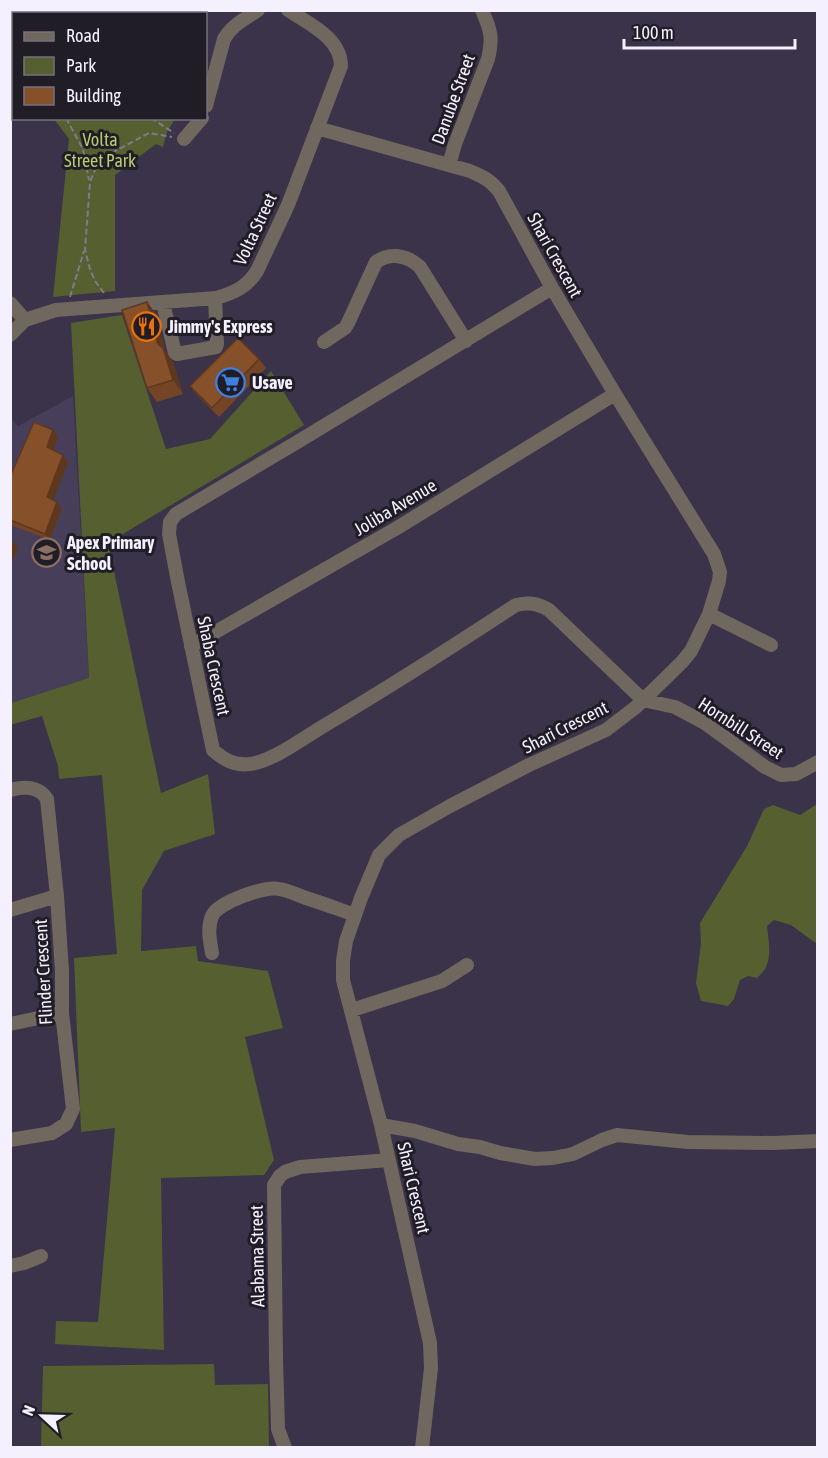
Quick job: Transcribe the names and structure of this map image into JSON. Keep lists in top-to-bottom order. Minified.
{"streets":{"street":["Danube Street","Volta Street","Shari Crescent","Joliba Avenue","Shaba Crescent","Hornbill Street","Flinder Crescent","Alabama Street"]},"crossings":[["Danube Street","Shari Crescent"],["Volta Street","Shari Crescent"],["Shari Crescent","Joliba Avenue"],["Shari Crescent","Shaba Crescent"],["Shari Crescent","Hornbill Street"],["Shari Crescent","Alabama Street"],["Joliba Avenue","Shaba Crescent"],["Shaba Crescent","Hornbill Street"]],"parks":["Volta Street Park"],"places":{"restaurant":["Jimmy's Express"],"supermarket":["Usave"],"school or university":["Apex Primary School"]},"legend":["Road","Park","Building"],"scale_bar":"100 m","north":"left"}
